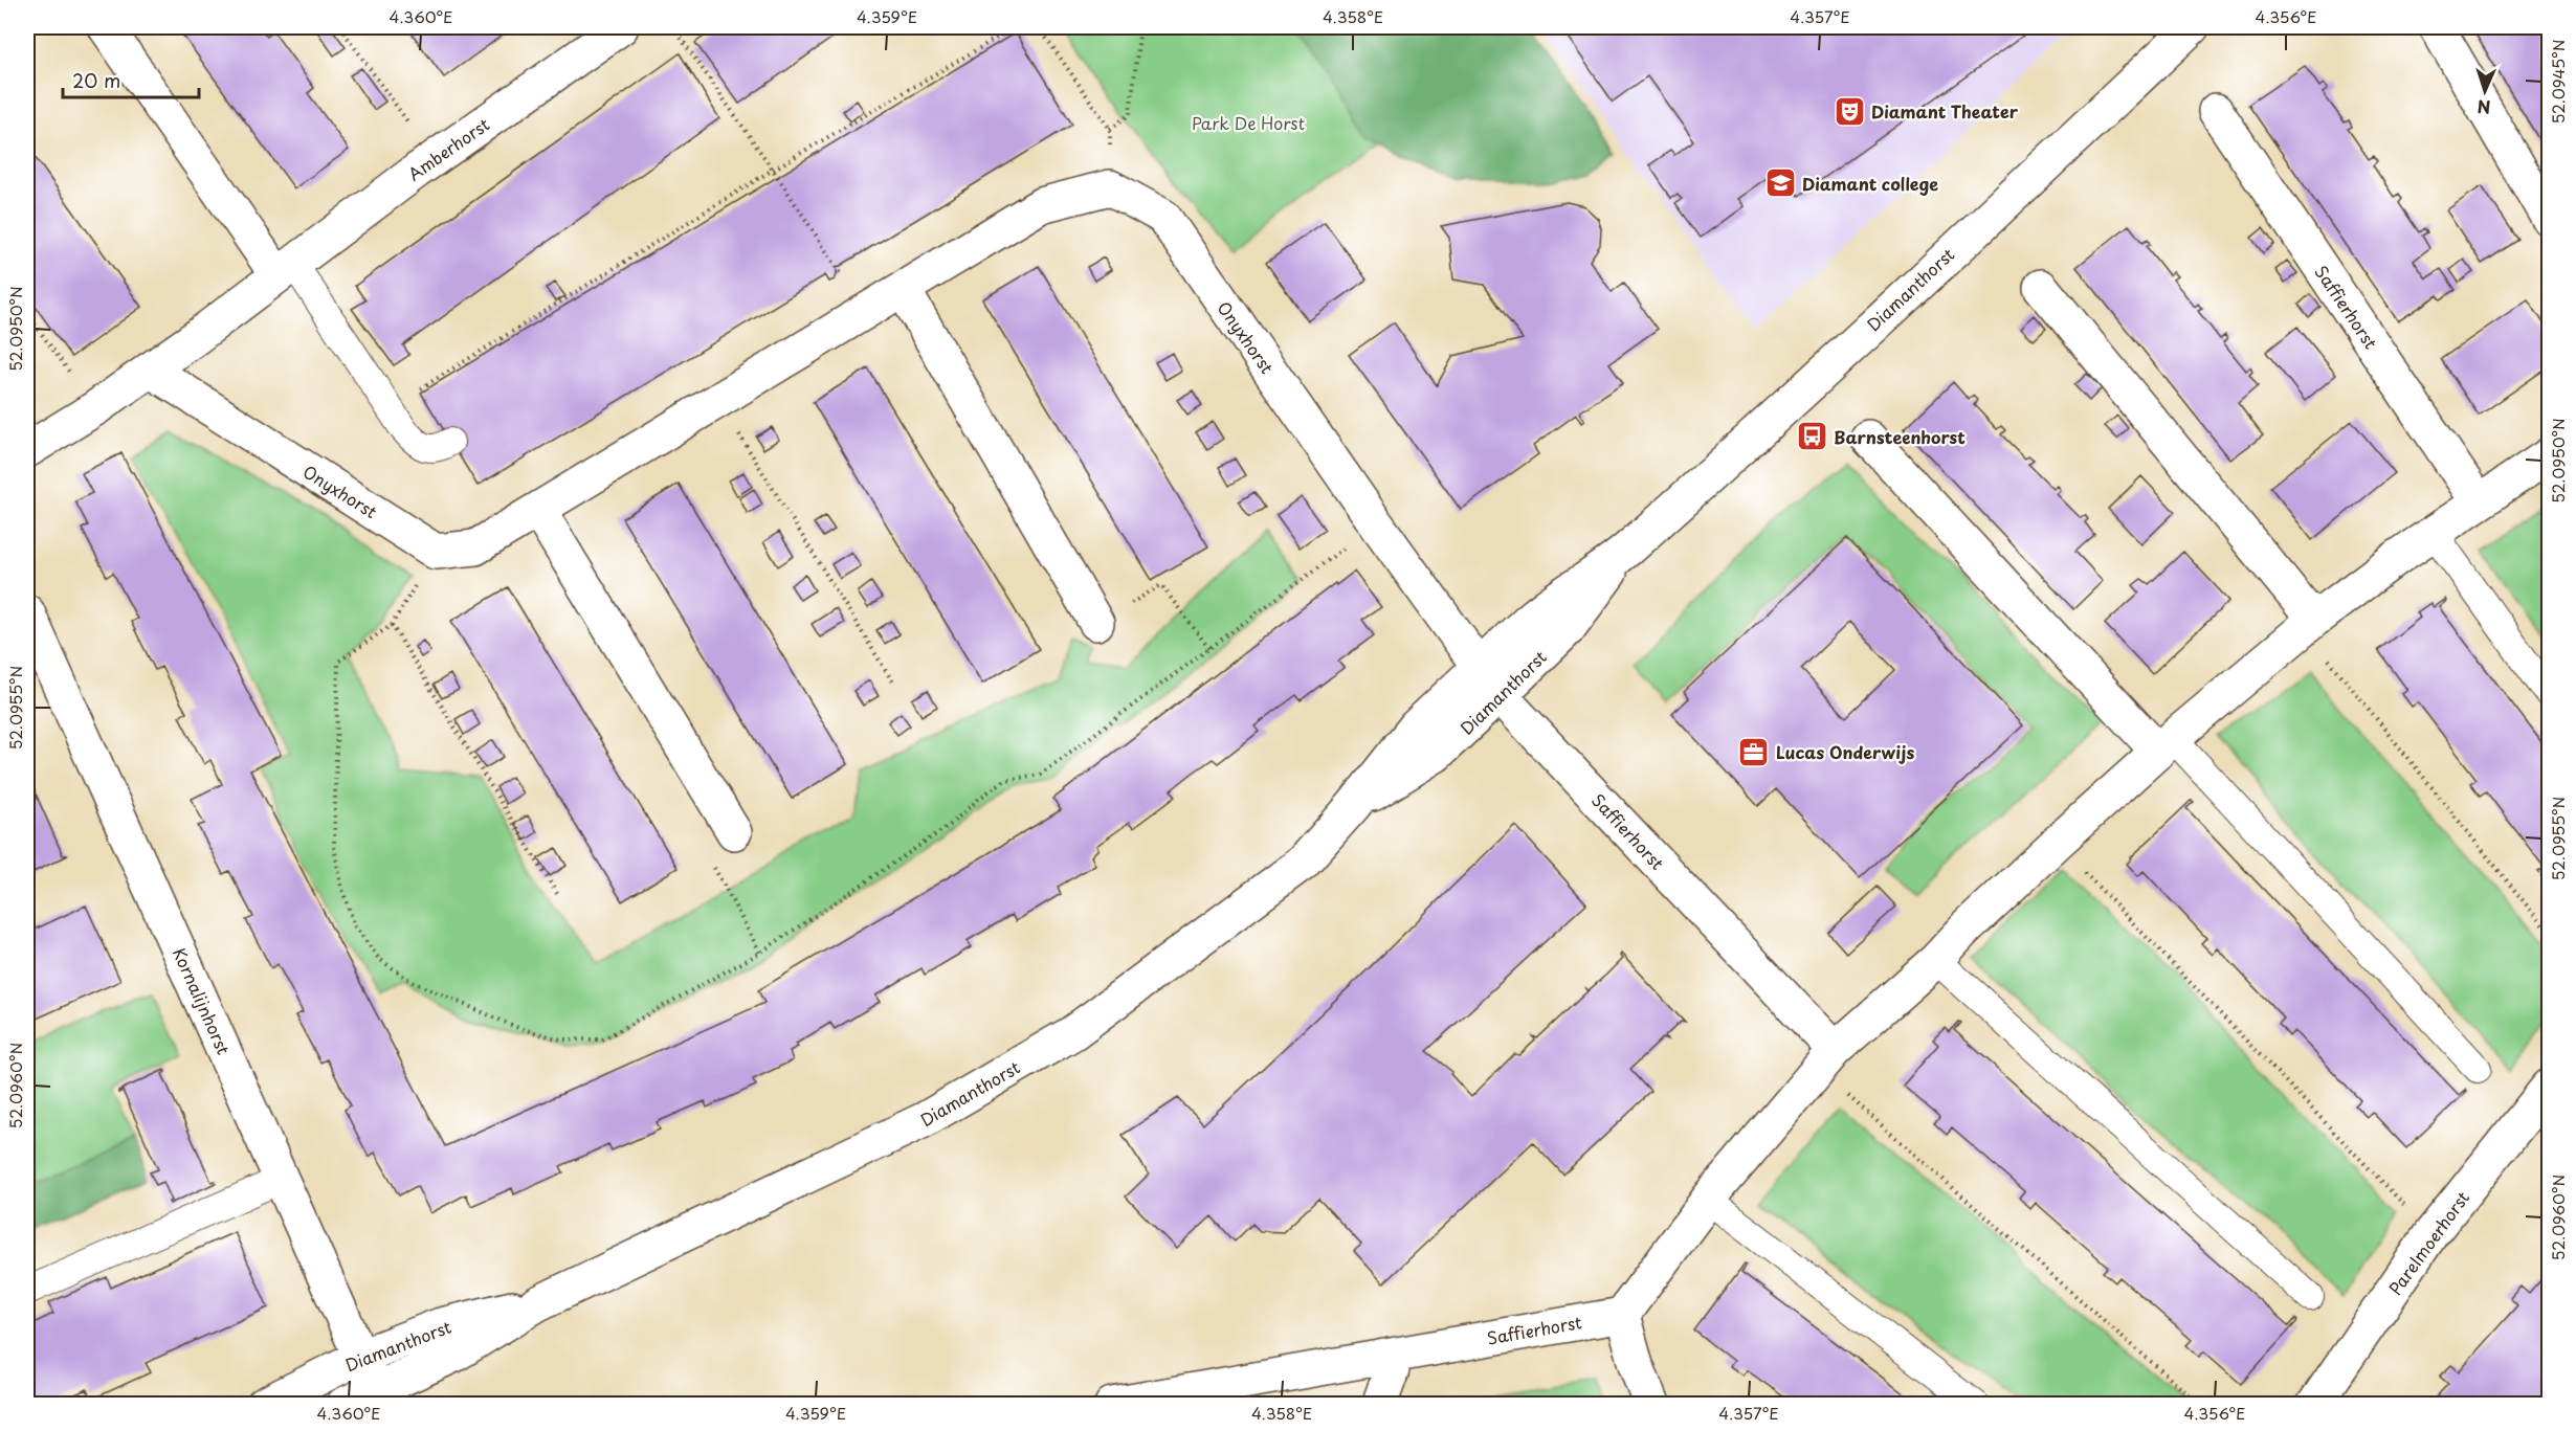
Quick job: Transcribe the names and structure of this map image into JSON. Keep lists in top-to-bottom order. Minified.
{"streets":{"street":["Amberhorst","Diamanthorst","Saffierhorst","Onyxhorst","Kornalijnhorst","Parelmoerhorst"]},"crossings":[["Amberhorst","Onyxhorst"],["Diamanthorst","Saffierhorst"],["Diamanthorst","Onyxhorst"],["Diamanthorst","Kornalijnhorst"],["Saffierhorst","Onyxhorst"]],"parks":["Park De Horst"],"places":{"theatre":["Diamant Theater"],"school or university":["Diamant college"],"bus stop":["Barnsteenhorst"],"office":["Lucas Onderwijs"]},"scale_bar":"20 m","north":"bottom","coordinates":["4.360°E","4.359°E","4.358°E","4.357°E","4.356°E","52.0945°N","52.0950°N","52.0955°N","52.0960°N"]}
